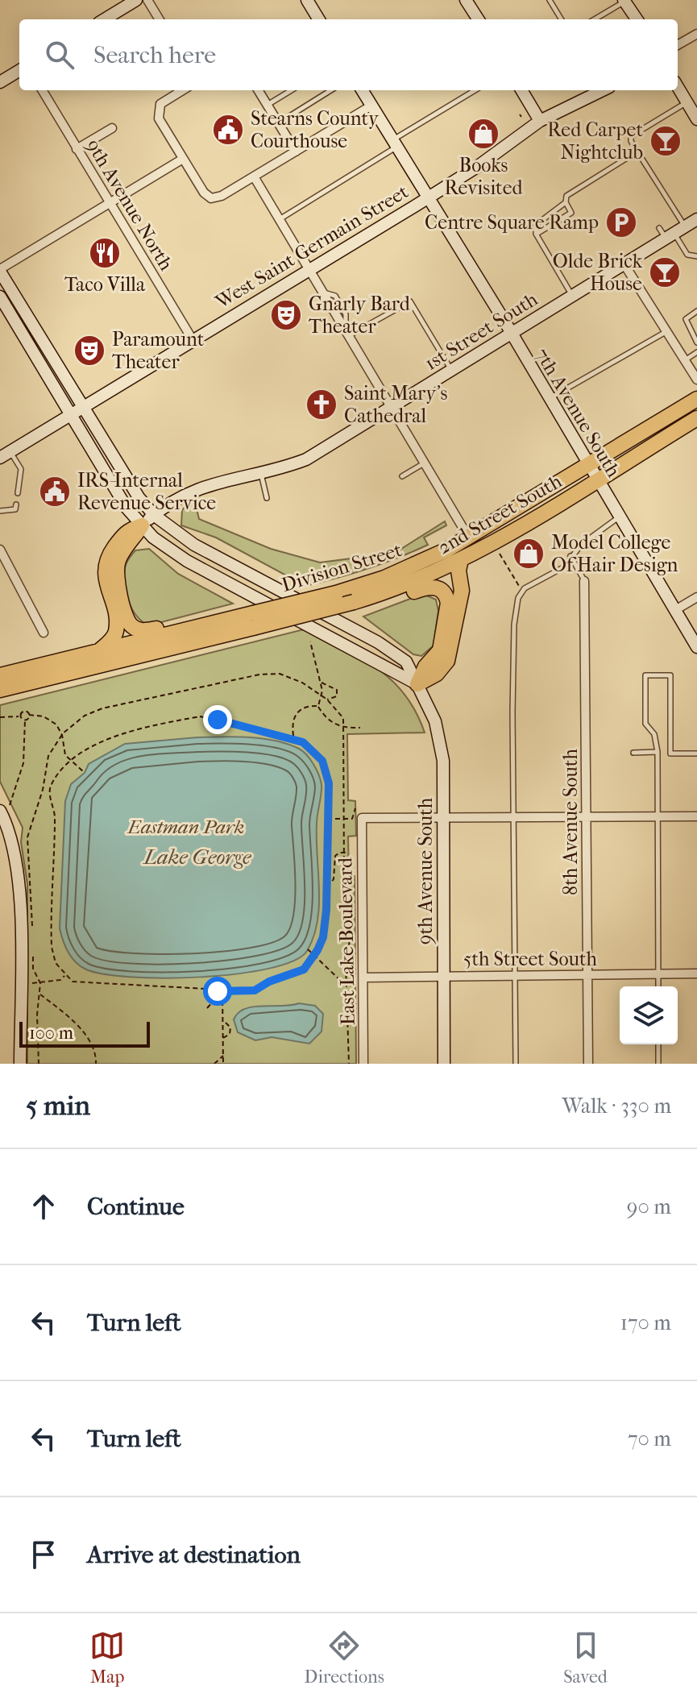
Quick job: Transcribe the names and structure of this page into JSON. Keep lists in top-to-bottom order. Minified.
{"streets":{"highway":["2nd Street South","Division Street"],"street":["9th Avenue North","West Saint Germain Street","1st Street South","7th Avenue South","8th Avenue South","9th Avenue South","East Lake Boulevard","5th Street South"]},"crossings":[["9th Avenue North","West Saint Germain Street"],["West Saint Germain Street","7th Avenue South"],["West Saint Germain Street","9th Avenue South"],["1st Street South","7th Avenue South"],["1st Street South","9th Avenue South"],["7th Avenue South","2nd Street South"],["7th Avenue South","Division Street"],["2nd Street South","Division Street"],["8th Avenue South","5th Street South"],["9th Avenue South","East Lake Boulevard"],["9th Avenue South","5th Street South"],["East Lake Boulevard","5th Street South"]],"water":["Lake George"],"parks":["Eastman Park"],"places":{"public building":["Stearns County Courthouse","IRS-Internal Revenue Service"],"shop":["Books Revisited","Model College Of Hair Design"],"bar":["Red Carpet Nightclub","Olde Brick House"],"parking":["Centre Square Ramp"],"restaurant":["Taco Villa"],"theatre":["Gnarly Bard Theater","Paramount Theater"],"church":["Saint Mary's Cathedral"]},"scale_bar":"100 m","page":{"search":"Search here","scale":"100 m","heading":["5 min","Walk · 330 m"],"list":[["Continue","90 m"],["Turn left","170 m"],["Turn left","70 m"],"Arrive at destination"],"nav":["Map","Directions","Saved"]}}
